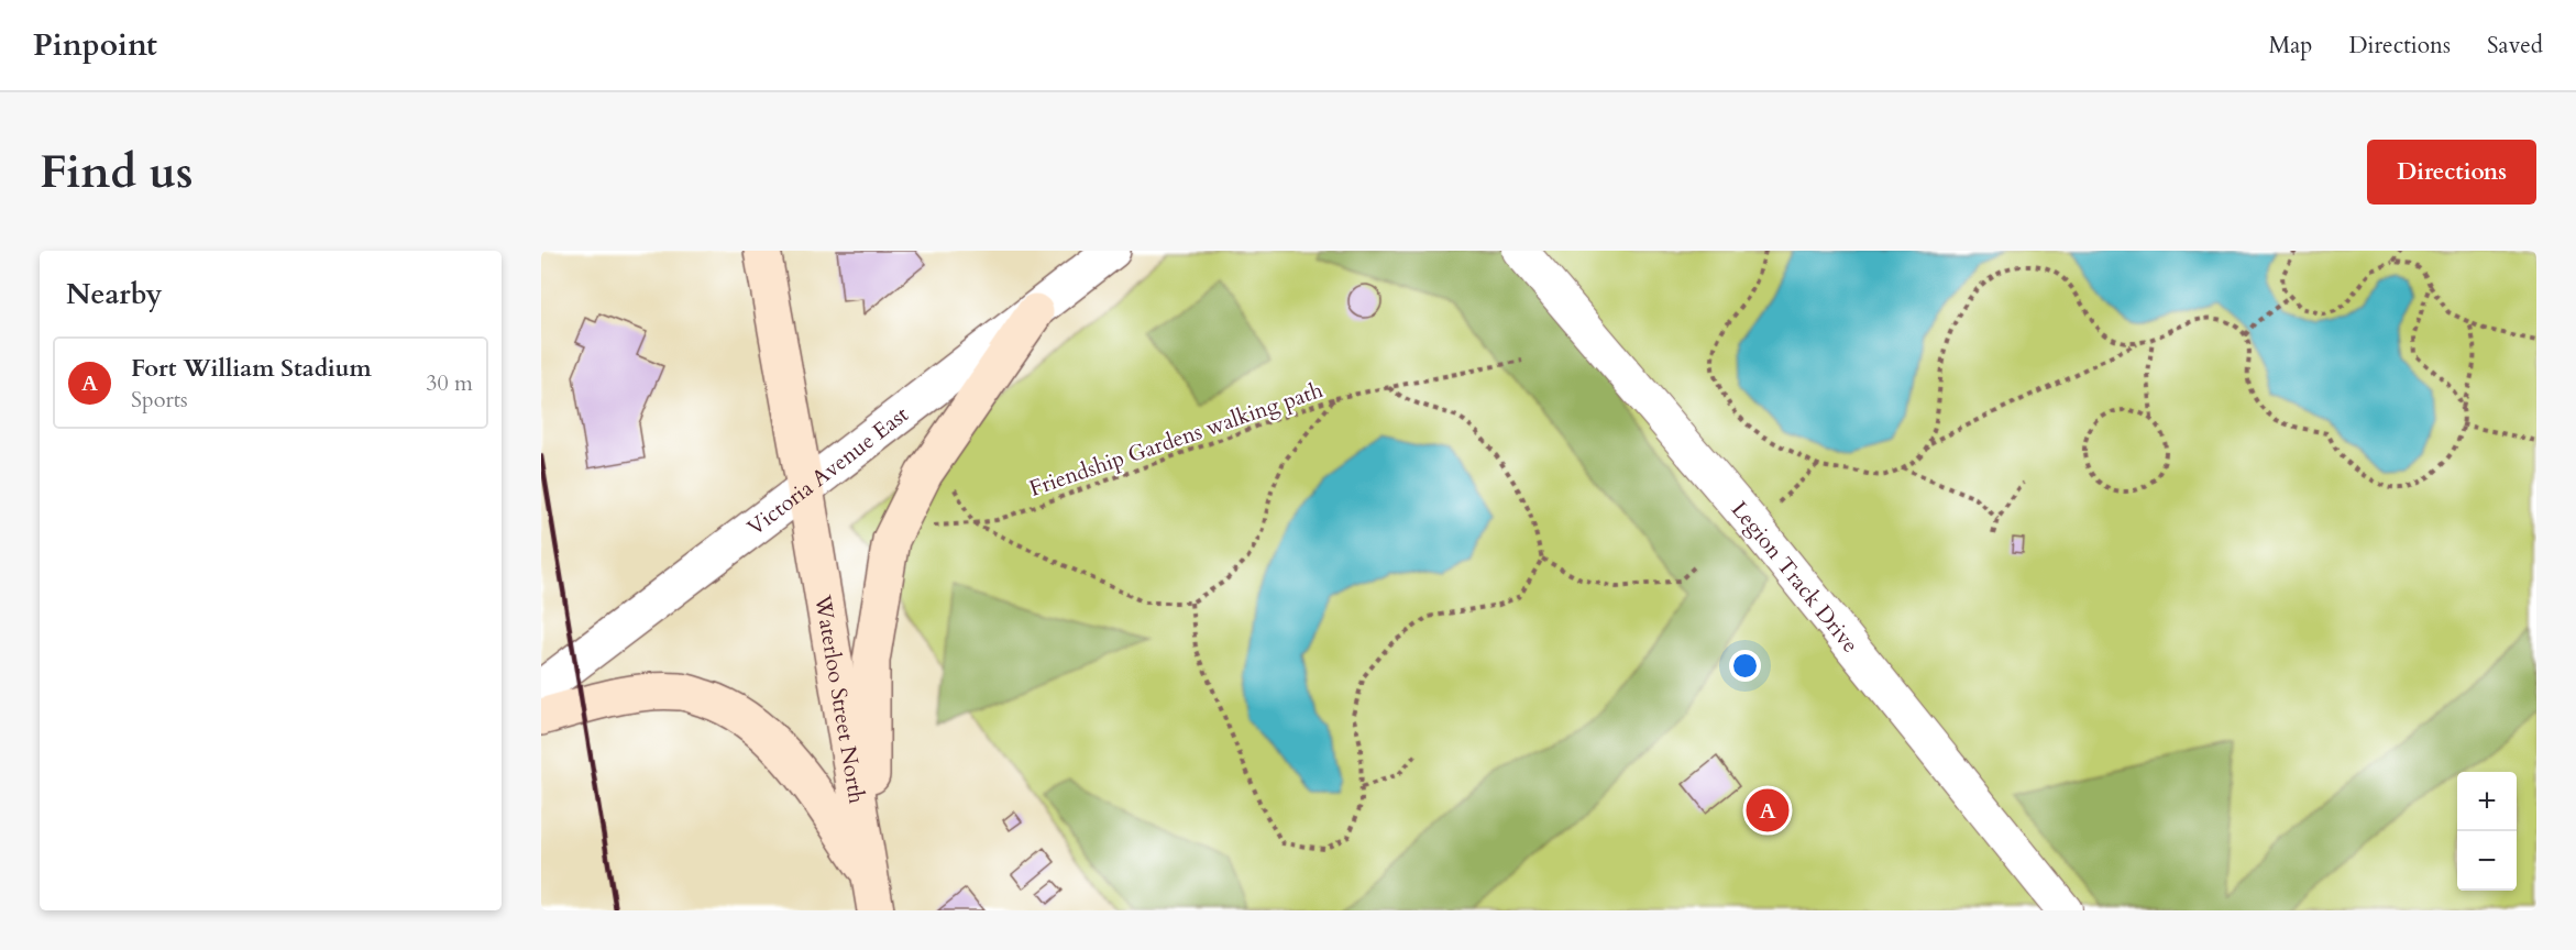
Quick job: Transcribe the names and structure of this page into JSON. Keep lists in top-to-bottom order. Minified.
{"streets":{"main road":["Waterloo Street North"],"street":["Victoria Avenue East","Legion Track Drive"],"path":["Friendship Gardens walking path"]},"crossings":[["Victoria Avenue East","Waterloo Street North"]],"page":{"header":"Pinpoint","nav":["Map","Directions","Saved"],"buttons":"Directions","title":"Find us","heading":"Nearby","list":[{"mark":"A","name":"Fort William Stadium","note":"Sports","value":"30 m"}],"map_buttons":["+","−"],"pins":"A"}}
